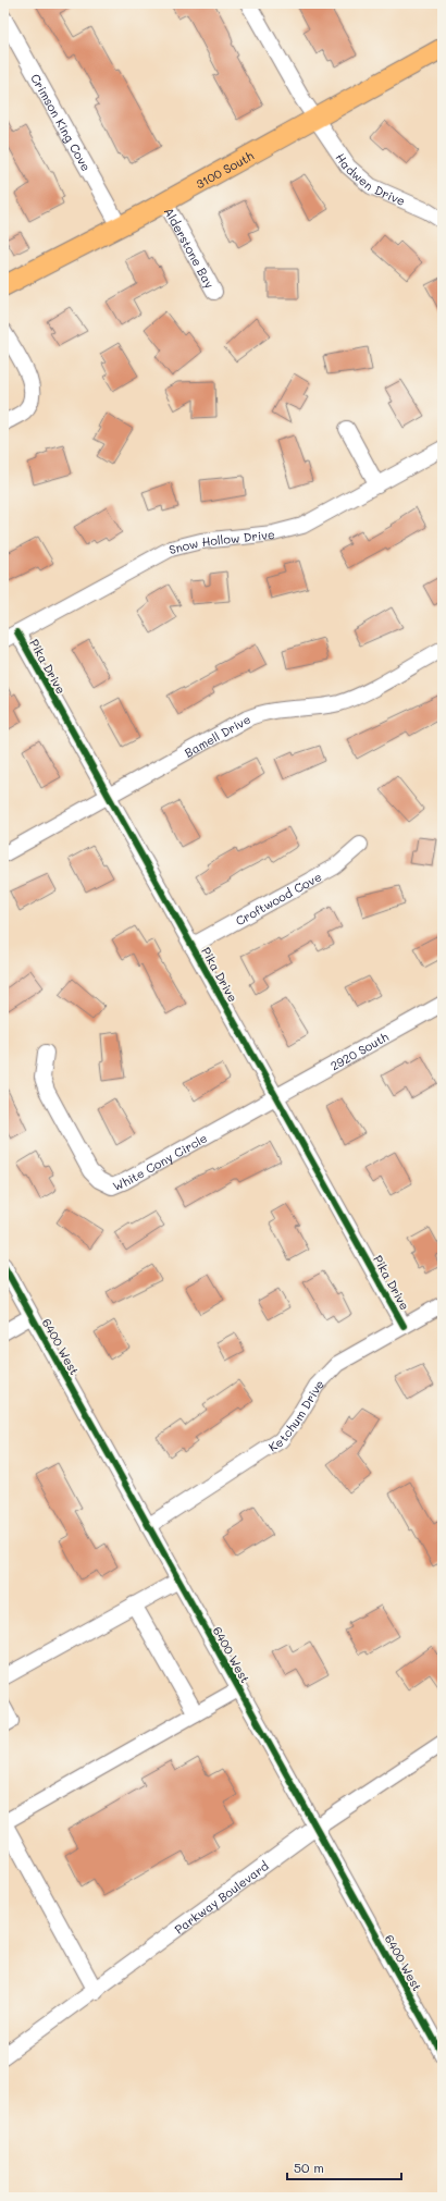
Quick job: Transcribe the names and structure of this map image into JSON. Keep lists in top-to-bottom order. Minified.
{"streets":{"main road":["3100 South"],"street":["Crimson King Cove","Hadwen Drive","Alderstone Bay","Snow Hollow Drive","Pika Drive","Bamell Drive","Croftwood Cove","2920 South","White Cony Circle","6400 West","Ketchum Drive","Parkway Boulevard"]},"crossings":[["Crimson King Cove","3100 South"],["3100 South","Hadwen Drive"],["3100 South","Alderstone Bay"],["Snow Hollow Drive","Pika Drive"],["Pika Drive","Bamell Drive"],["Pika Drive","Croftwood Cove"],["Pika Drive","2920 South"],["Pika Drive","White Cony Circle"],["Pika Drive","Ketchum Drive"],["2920 South","White Cony Circle"],["6400 West","Ketchum Drive"],["6400 West","Parkway Boulevard"]],"scale_bar":"50 m"}
